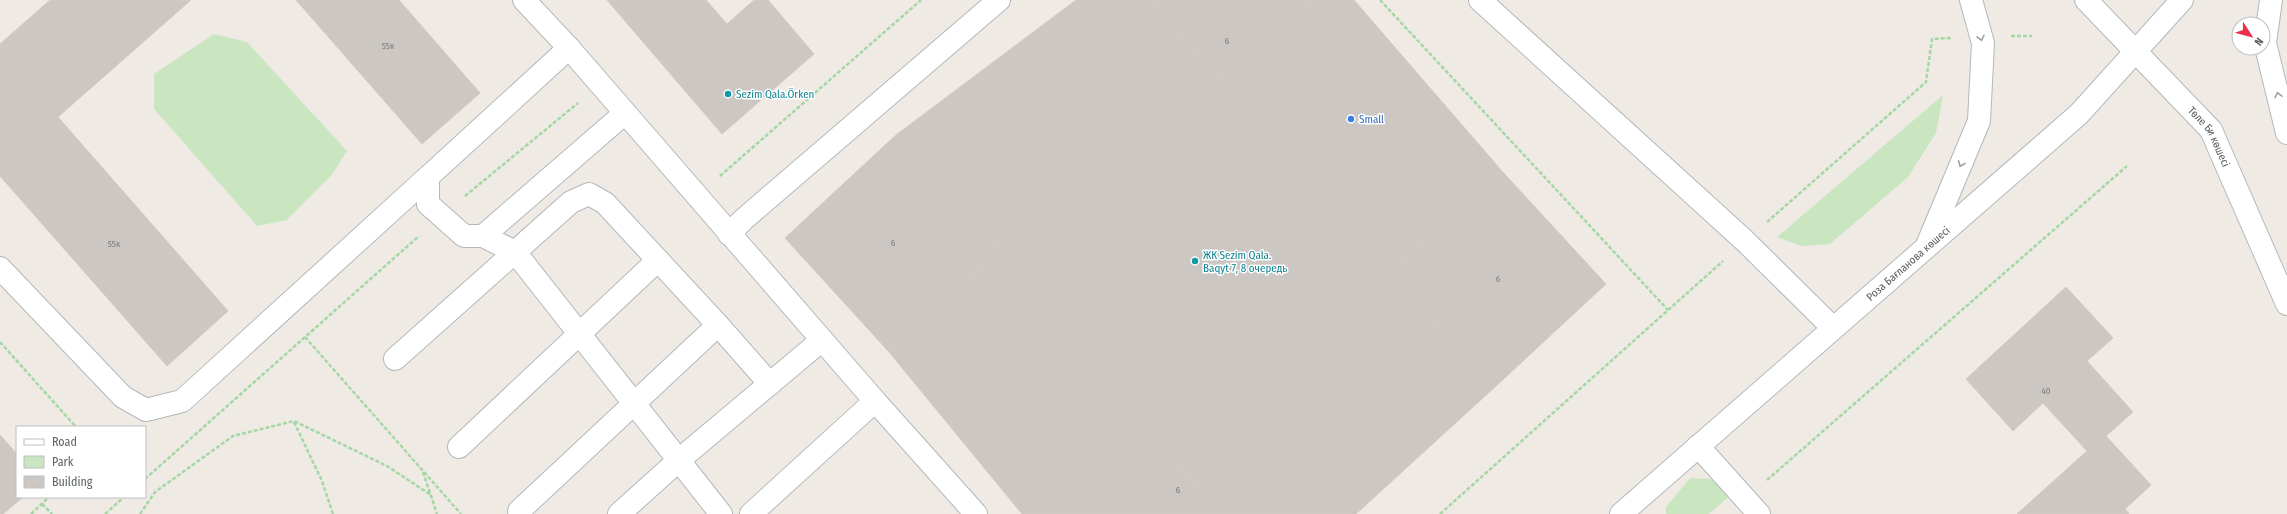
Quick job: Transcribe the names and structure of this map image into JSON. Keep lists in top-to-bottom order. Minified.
{"streets":{"street":["Төле Би көшесі","Роза Бағланова көшесі"]},"crossings":[["Төле Би көшесі","Роза Бағланова көшесі"]],"places":["Sezim Qala.Örken","Small","ЖК Sezim Qala. Baqyt 7, 8 очередь"],"house_numbers":["6","55к","6","55к","6","40","6"],"legend":["Road","Park","Building"],"north":"bottom right"}
